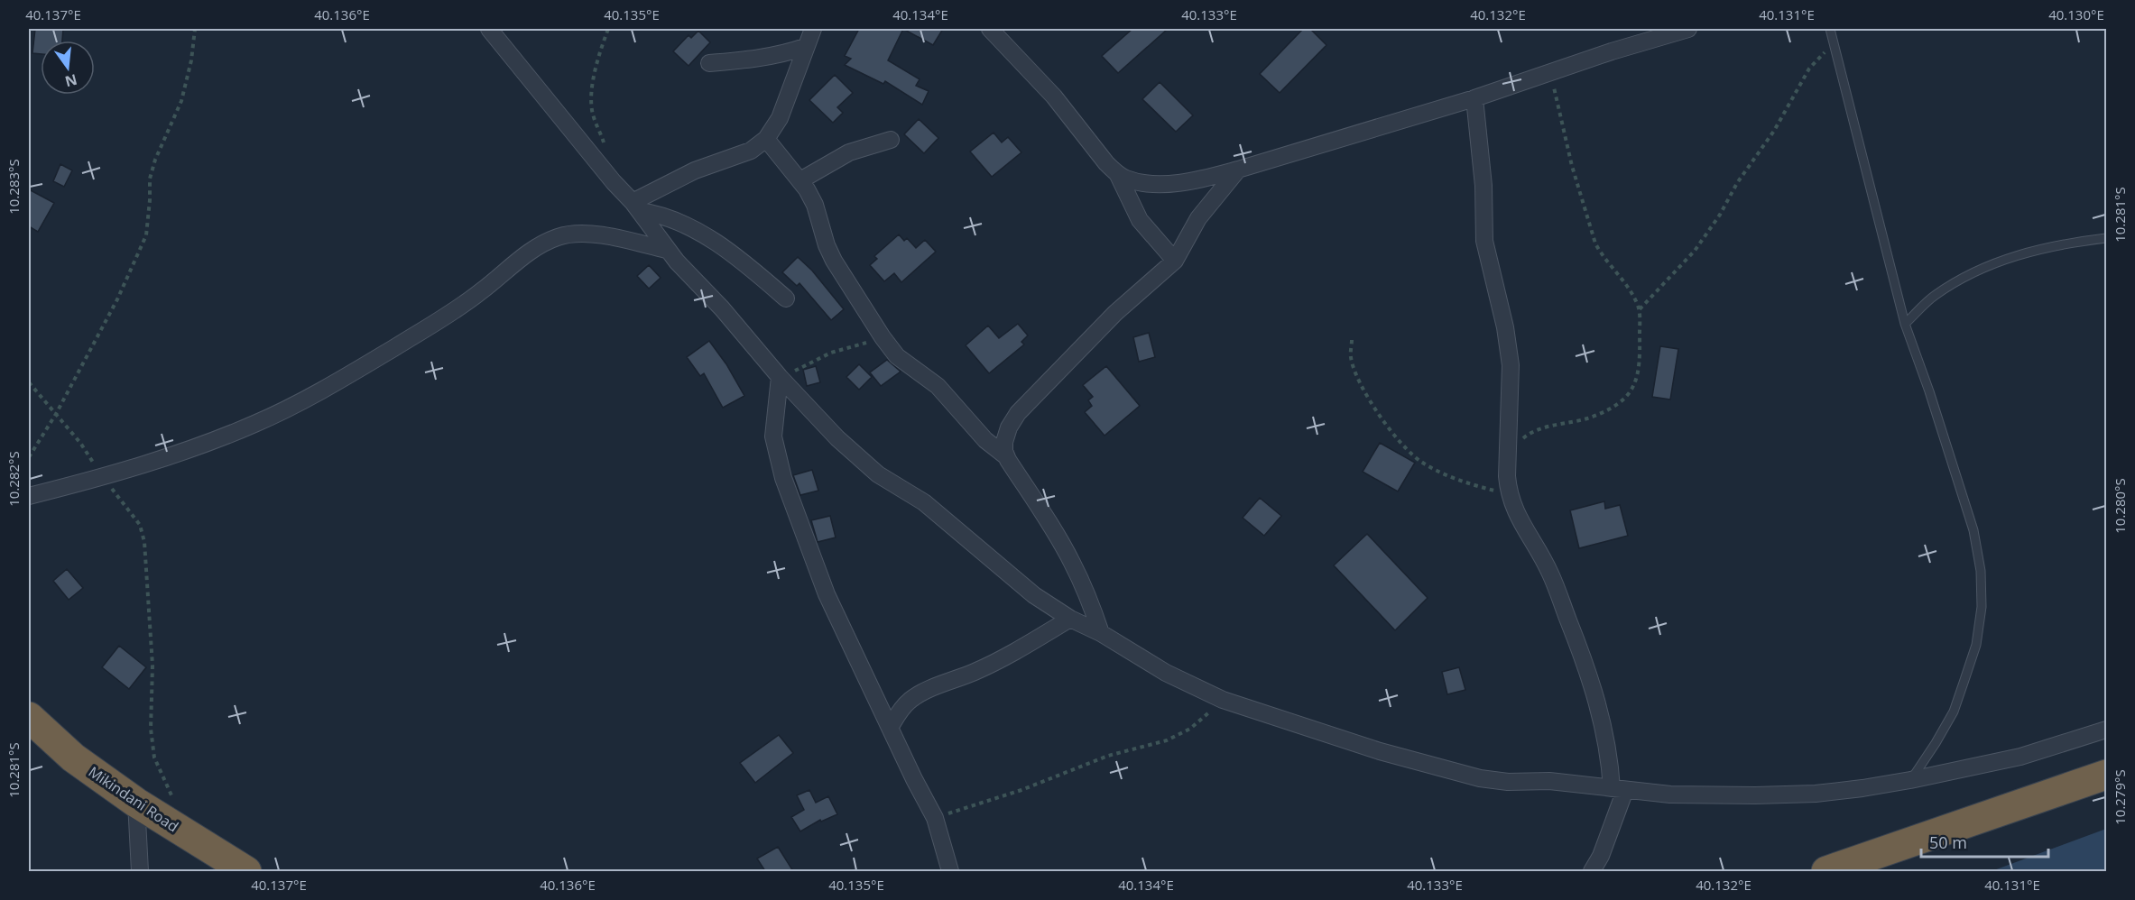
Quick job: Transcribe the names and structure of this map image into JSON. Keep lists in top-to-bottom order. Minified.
{"streets":{"highway":["Mikindani Road"]},"scale_bar":"50 m","north":"bottom","coordinates":["40.137°E","40.136°E","40.135°E","40.134°E","40.133°E","40.132°E","40.131°E","40.130°E","10.283°S","10.281°S","10.282°S","10.280°S","10.279°S"]}
